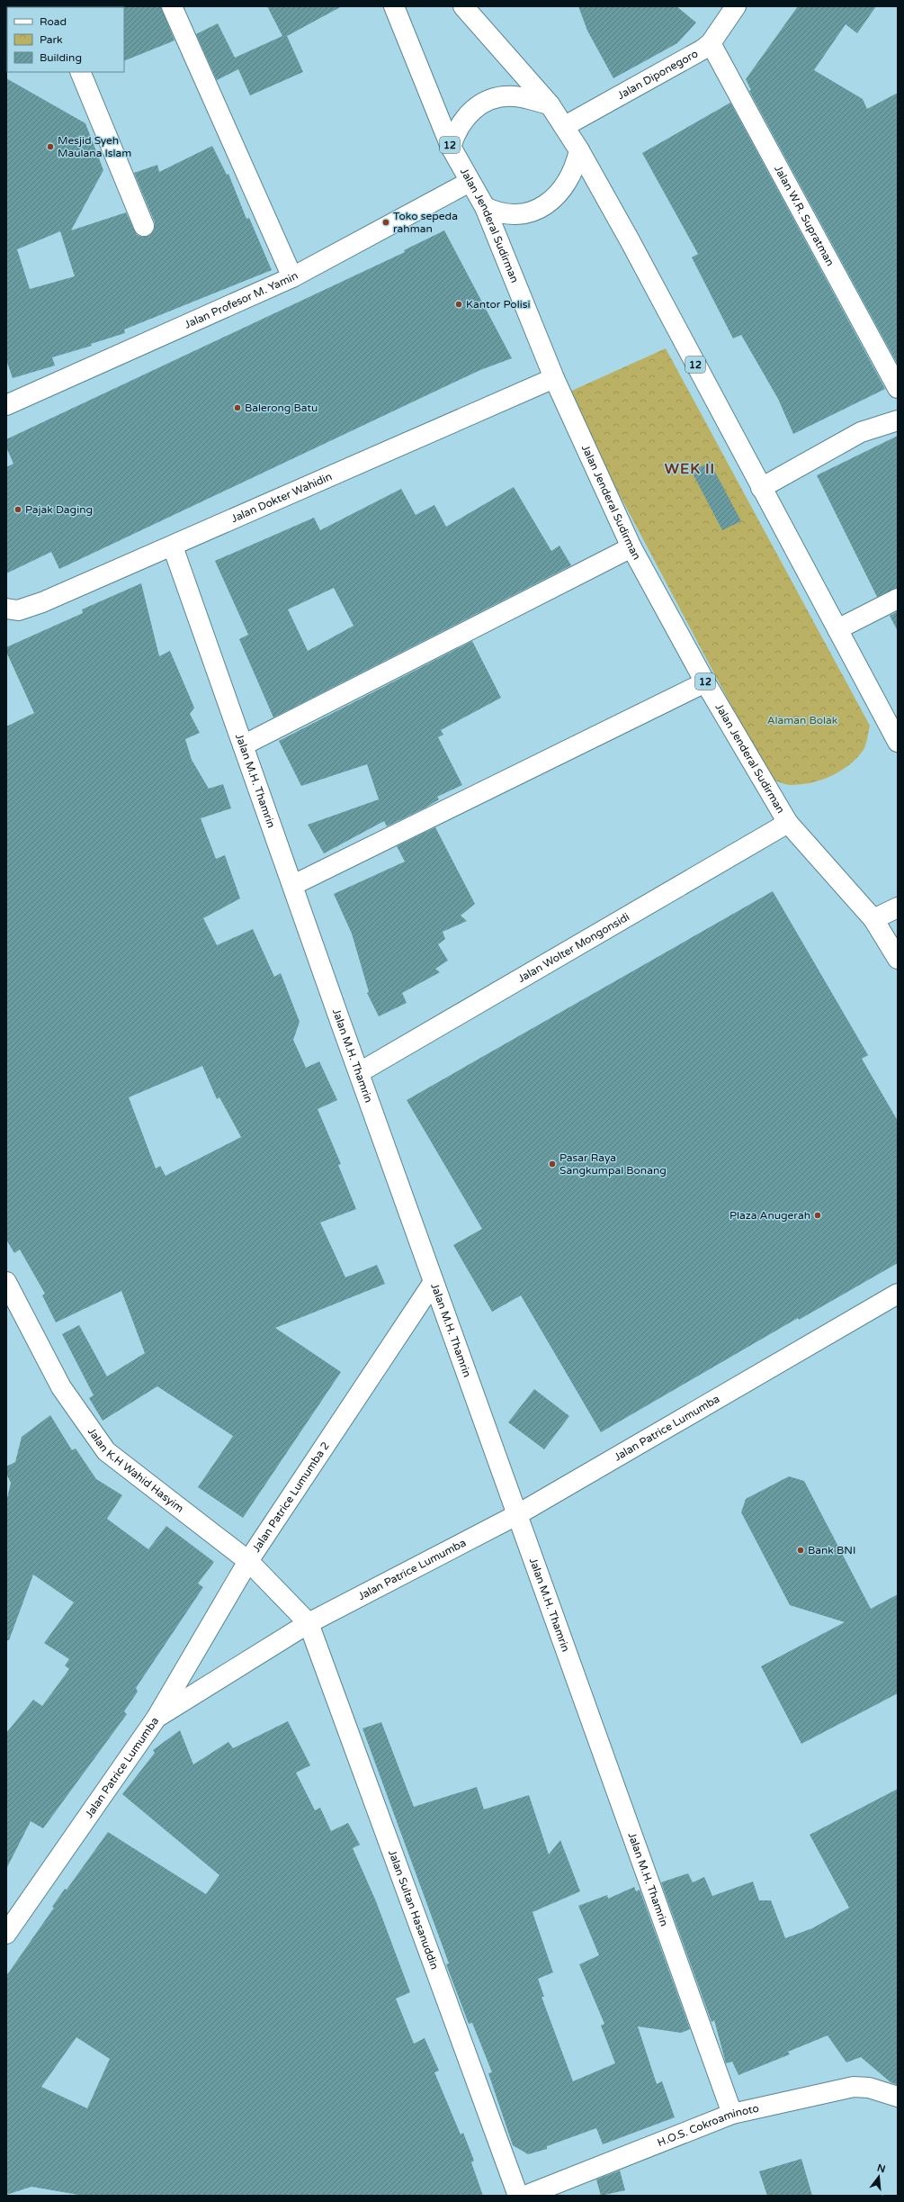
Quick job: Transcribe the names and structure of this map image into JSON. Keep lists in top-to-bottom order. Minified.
{"streets":{"main road":["Jalan Diponegoro","12","Jalan W.R. Supratman","Jalan Jenderal Sudirman","Jalan Profesor M. Yamin","Jalan Dokter Wahidin","Jalan M.H. Thamrin","Jalan Wolter Mongonsidi","Jalan Patrice Lumumba","Jalan K.H Wahid Hasyim","Jalan Patrice Lumumba 2","Jalan Sultan Hasanuddin","H.O.S. Cokroaminoto"]},"crossings":[["Jalan Diponegoro","12"],["Jalan Diponegoro","Jalan W.R. Supratman"],["Jalan Diponegoro","Jalan Jenderal Sudirman"],["Jalan Diponegoro","Jalan Profesor M. Yamin"],["12","Jalan Jenderal Sudirman"],["12","Jalan Profesor M. Yamin"],["Jalan Jenderal Sudirman","Jalan Profesor M. Yamin"],["Jalan Jenderal Sudirman","Jalan Dokter Wahidin"],["Jalan Jenderal Sudirman","Jalan Wolter Mongonsidi"],["Jalan Dokter Wahidin","Jalan M.H. Thamrin"],["Jalan M.H. Thamrin","Jalan Wolter Mongonsidi"],["Jalan M.H. Thamrin","Jalan Patrice Lumumba"],["Jalan M.H. Thamrin","Jalan Patrice Lumumba 2"],["Jalan M.H. Thamrin","H.O.S. Cokroaminoto"],["Jalan Patrice Lumumba","Jalan K.H Wahid Hasyim"],["Jalan Patrice Lumumba","Jalan Patrice Lumumba 2"],["Jalan Patrice Lumumba","Jalan Sultan Hasanuddin"],["Jalan K.H Wahid Hasyim","Jalan Patrice Lumumba 2"],["Jalan K.H Wahid Hasyim","Jalan Sultan Hasanuddin"]],"districts":["WEK II"],"parks":["Alaman Bolak"],"places":["Mesjid Syeh Maulana Islam","Toko sepeda rahman","Kantor Polisi","Balerong Batu","Pajak Daging","Pasar Raya Sangkumpal Bonang","Plaza Anugerah","Bank BNI"],"legend":["Road","Park","Building"],"north":"top"}
